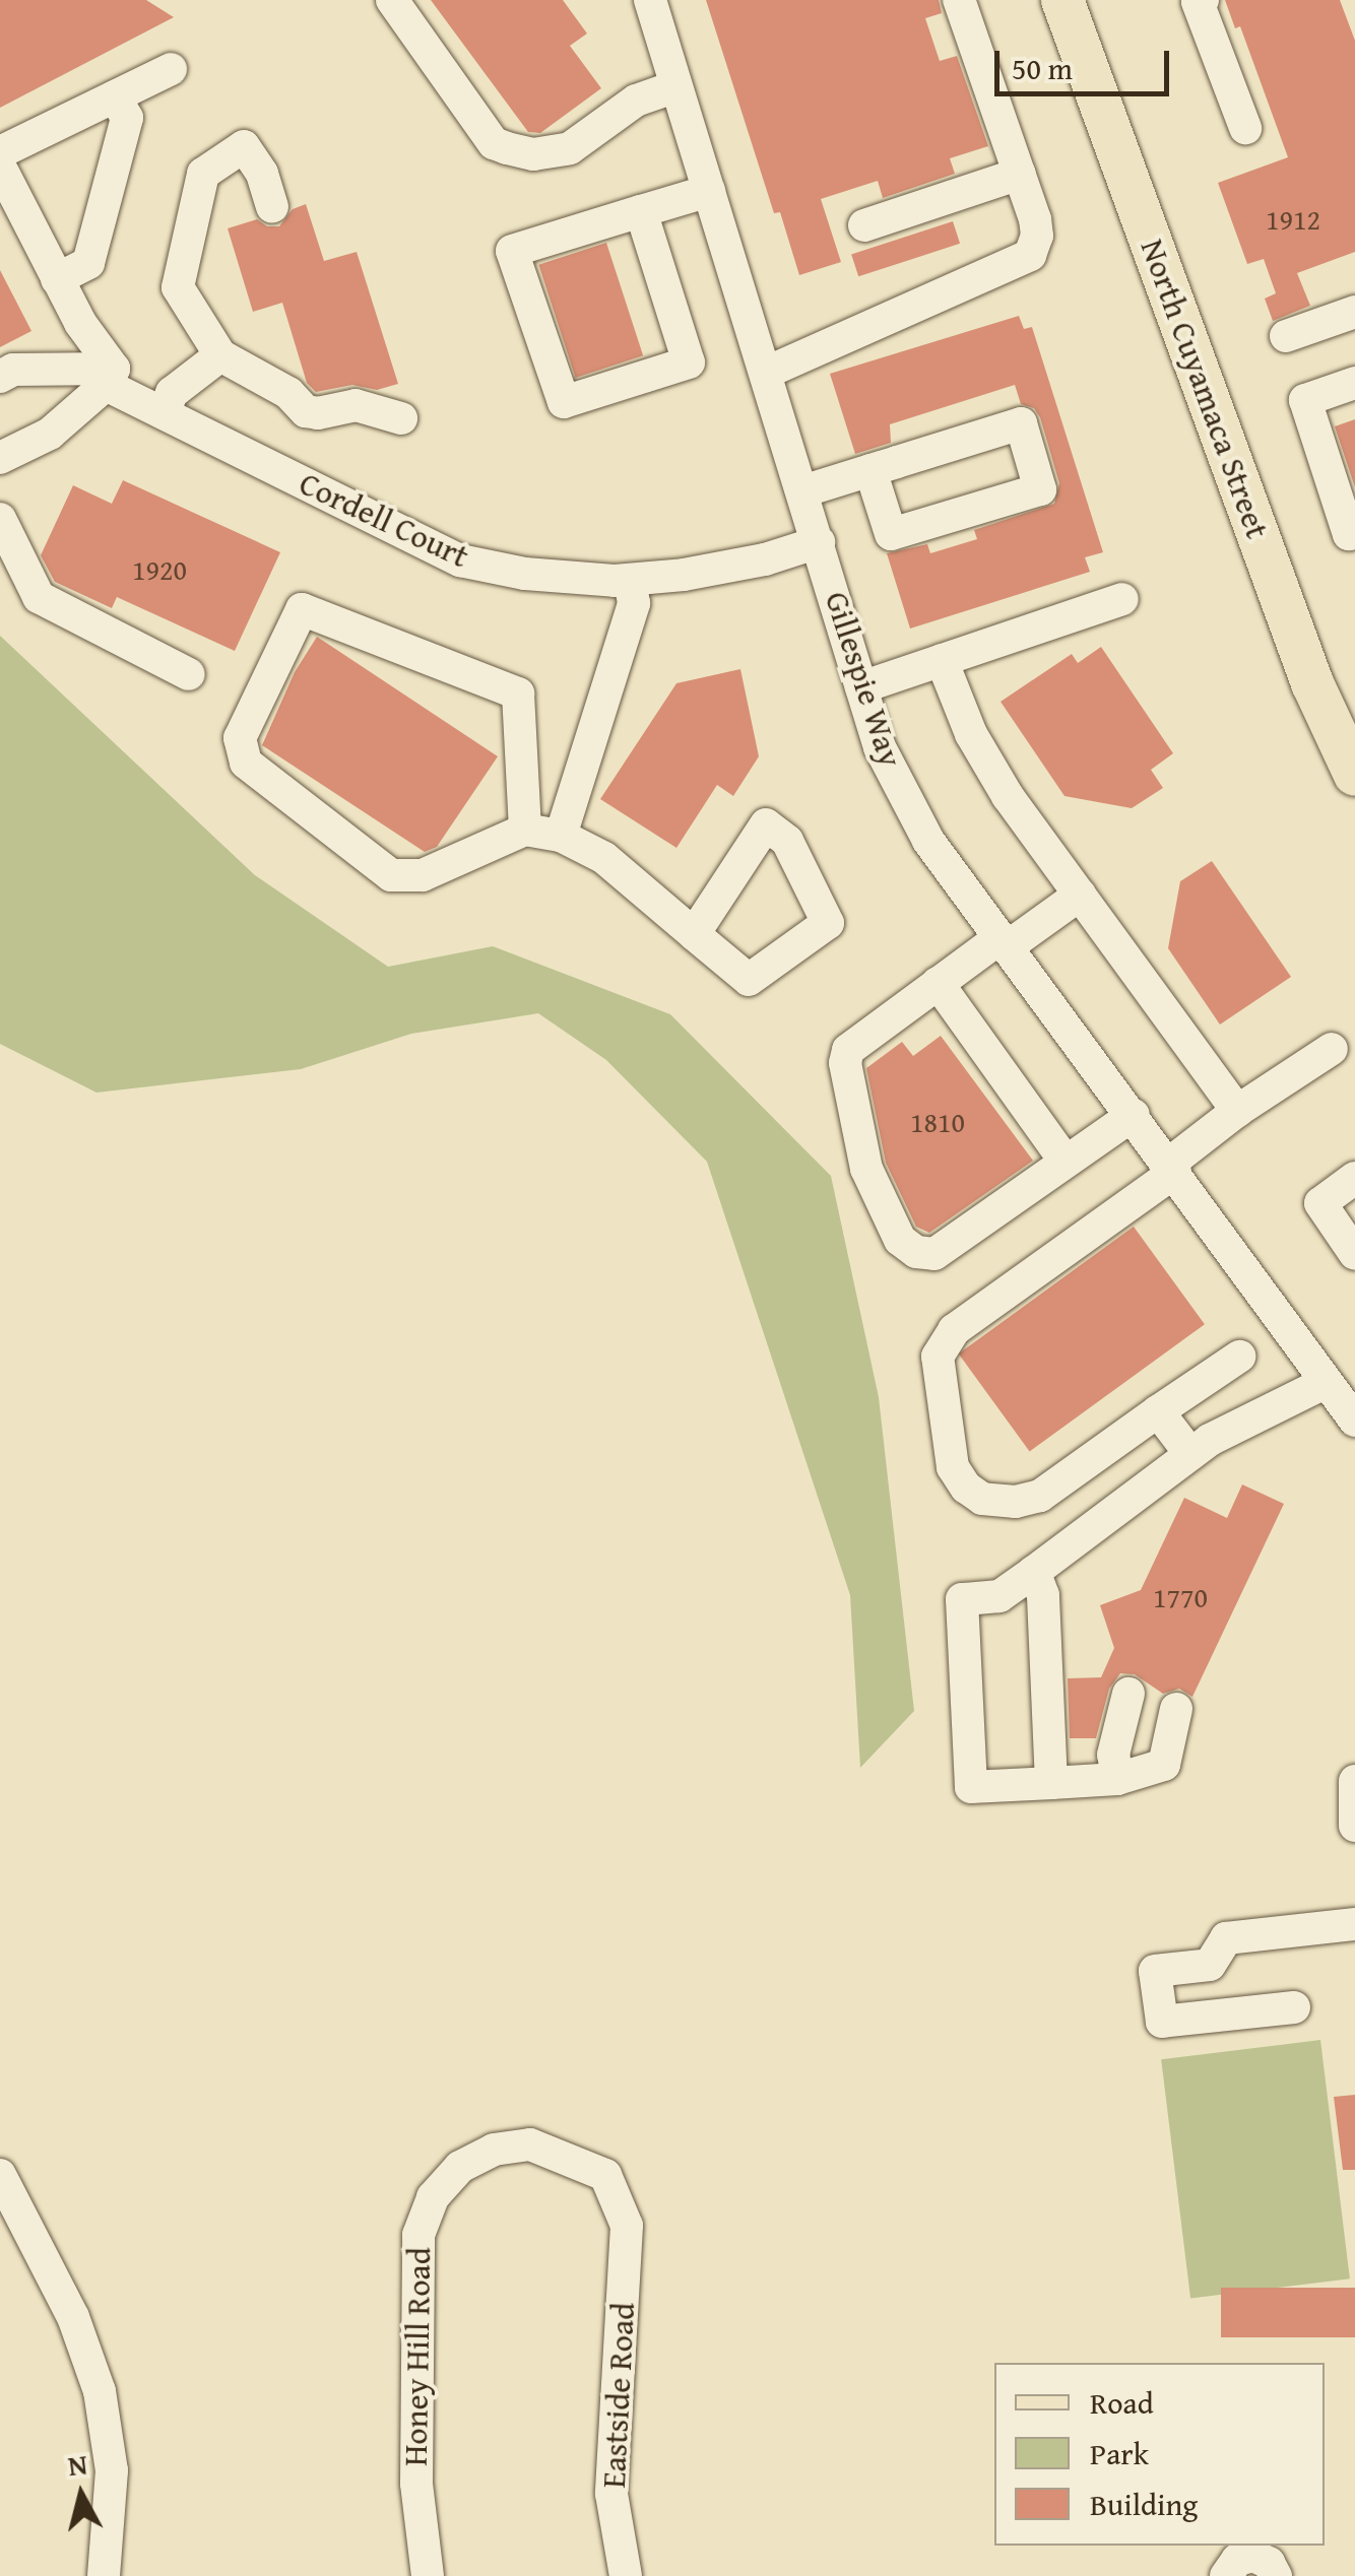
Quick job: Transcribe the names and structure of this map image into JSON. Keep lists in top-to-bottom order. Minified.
{"streets":{"main road":["North Cuyamaca Street"],"street":["Cordell Court","Gillespie Way","Honey Hill Road","Eastside Road"]},"crossings":[["Cordell Court","Gillespie Way"],["Honey Hill Road","Eastside Road"]],"house_numbers":["1912","1920","1810","1770"],"legend":["Road","Park","Building"],"scale_bar":"50 m","north":"top"}
